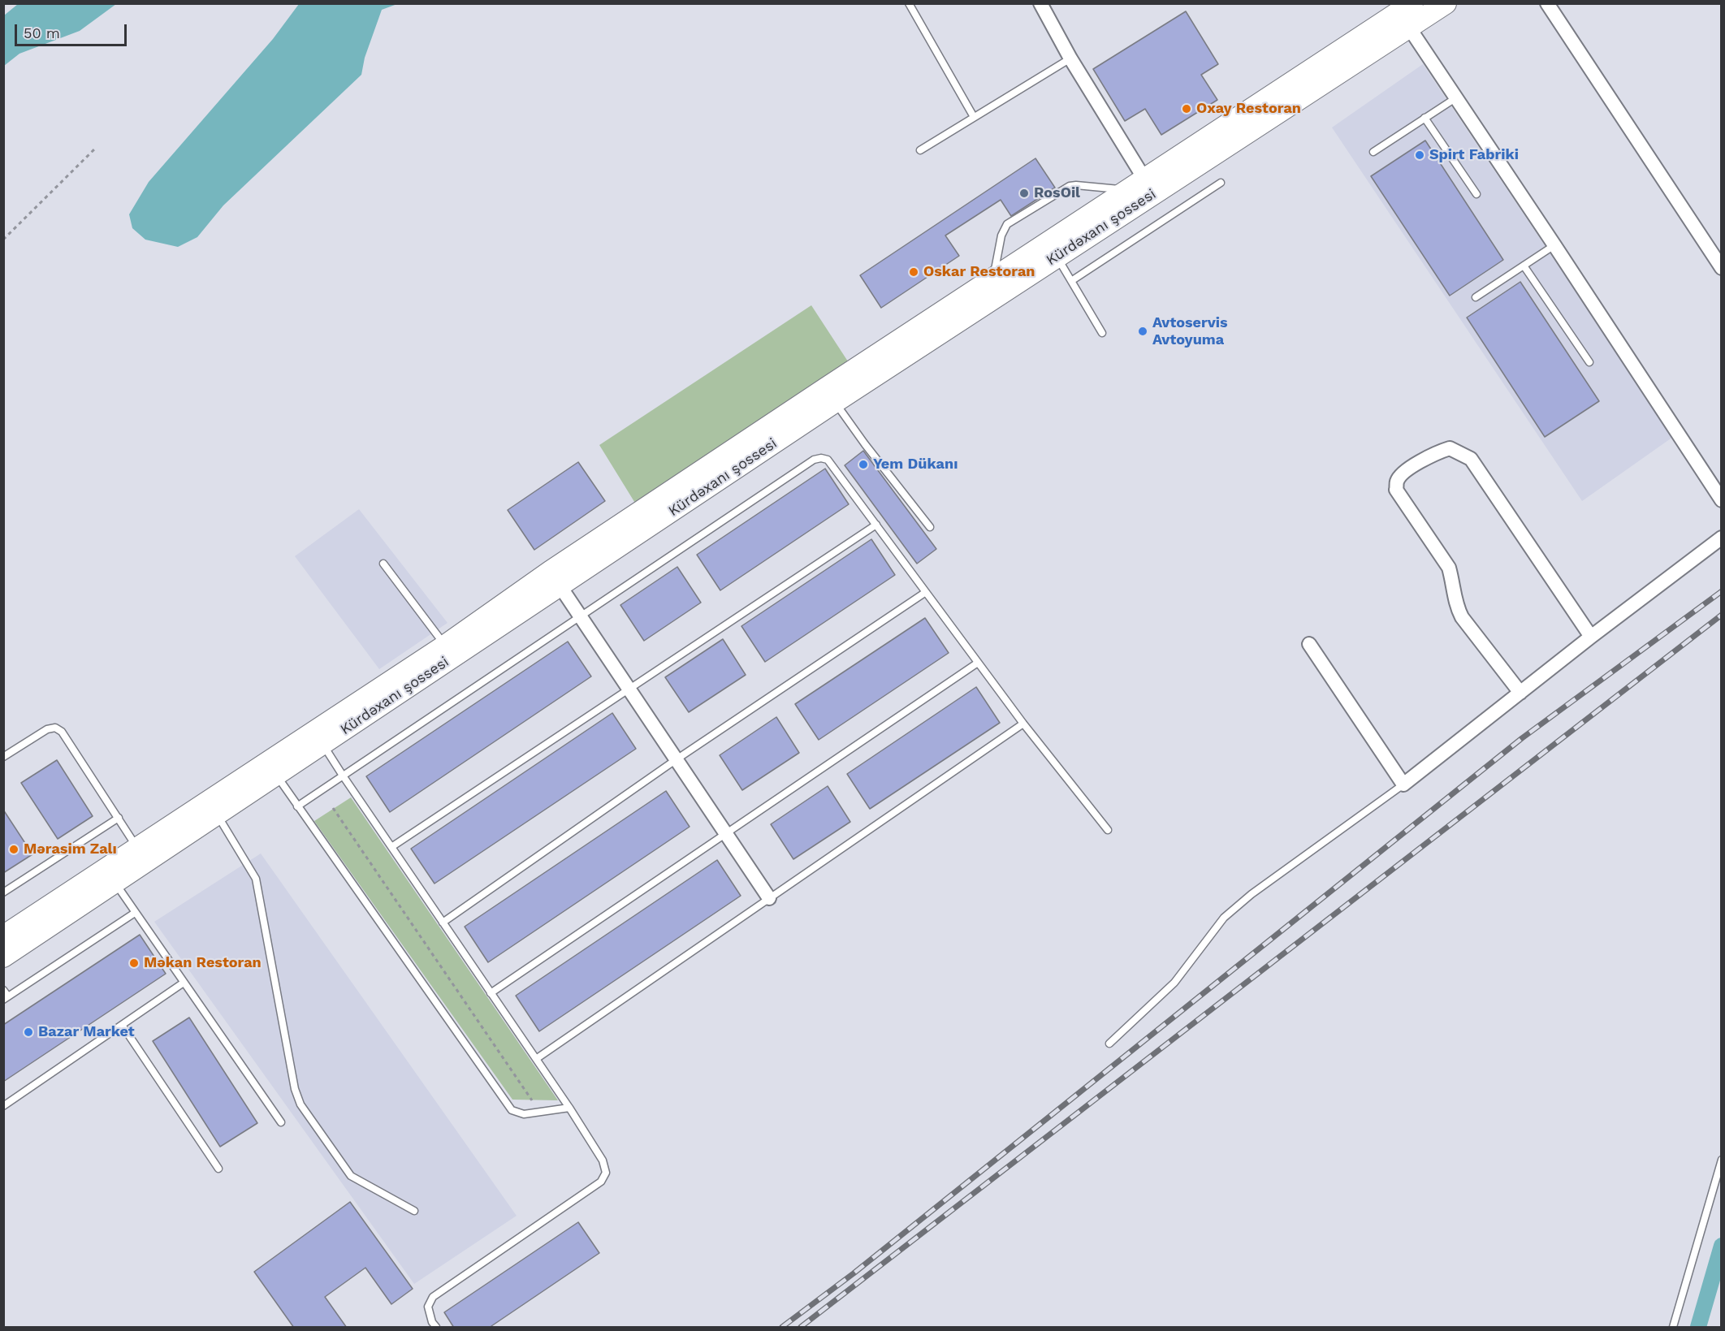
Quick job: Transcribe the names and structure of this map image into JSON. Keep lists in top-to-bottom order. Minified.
{"streets":{"main road":["Kürdəxanı şossesi"]},"places":["Oxay Restoran","Spirt Fabriki","RosOil","Oskar Restoran","Avtoservis Avtoyuma","Yem Dükanı","Mərasim Zalı","Məkan Restoran","Bazar Market"],"scale_bar":"50 m"}
